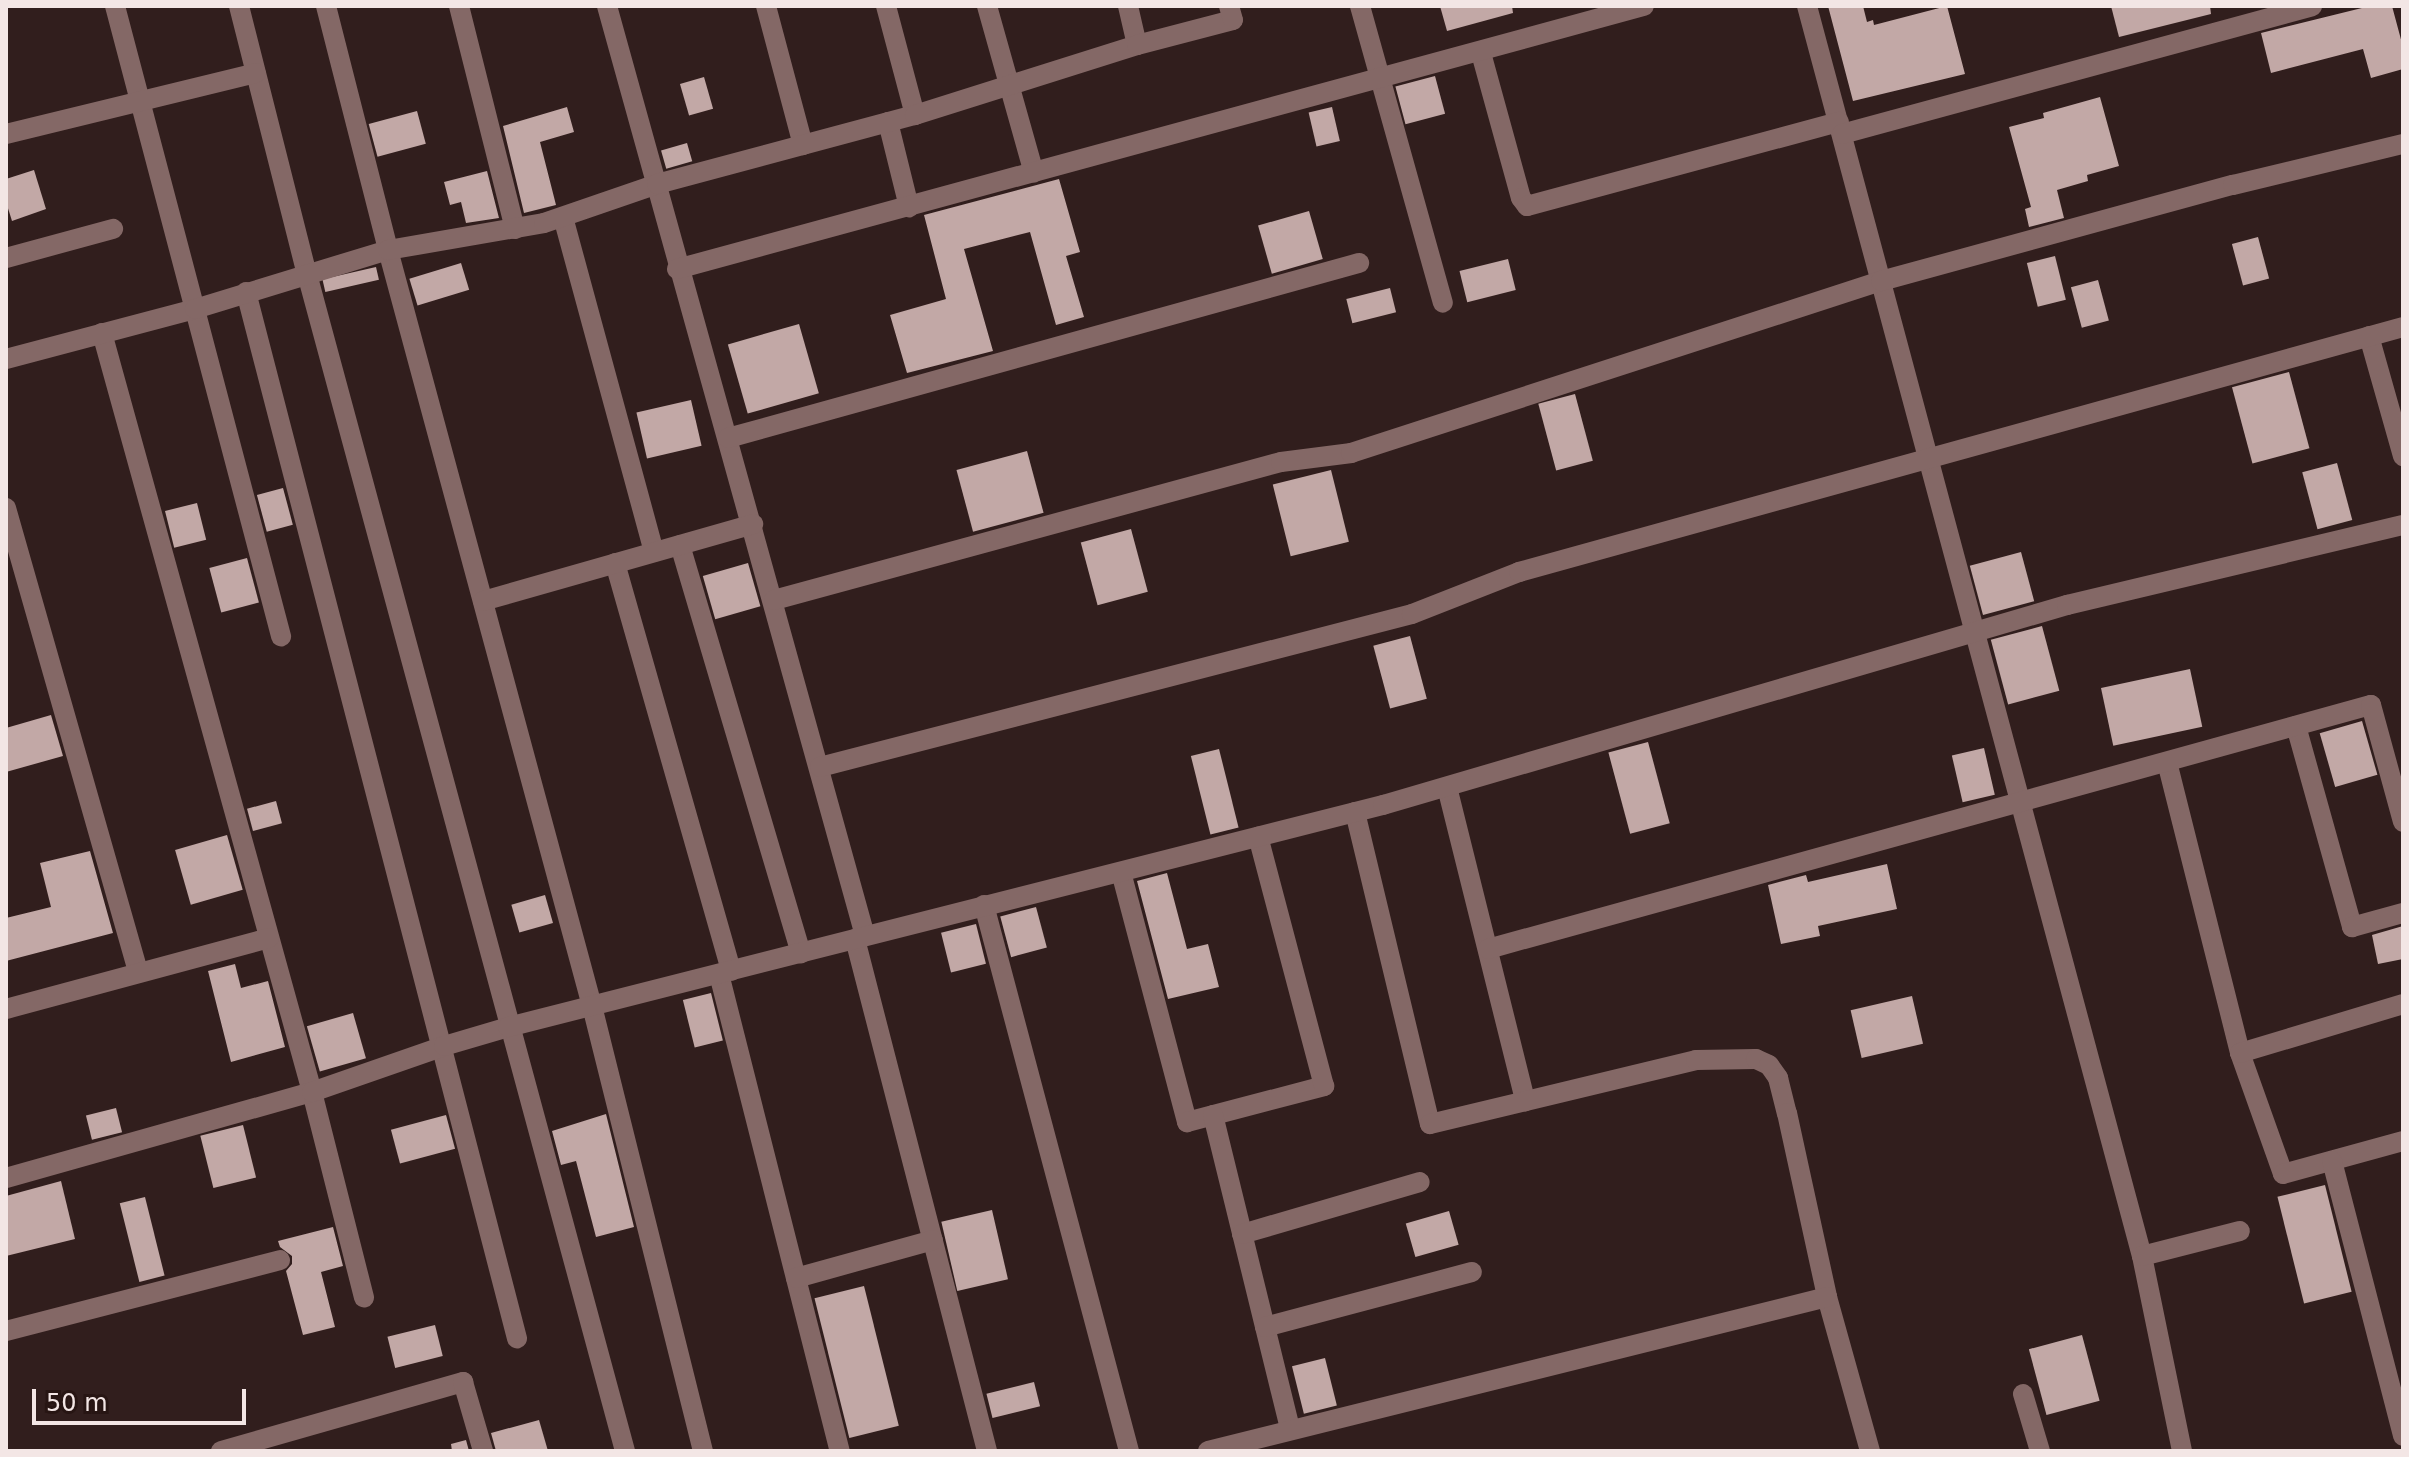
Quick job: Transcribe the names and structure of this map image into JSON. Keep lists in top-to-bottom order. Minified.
{"scale_bar":"50 m"}
